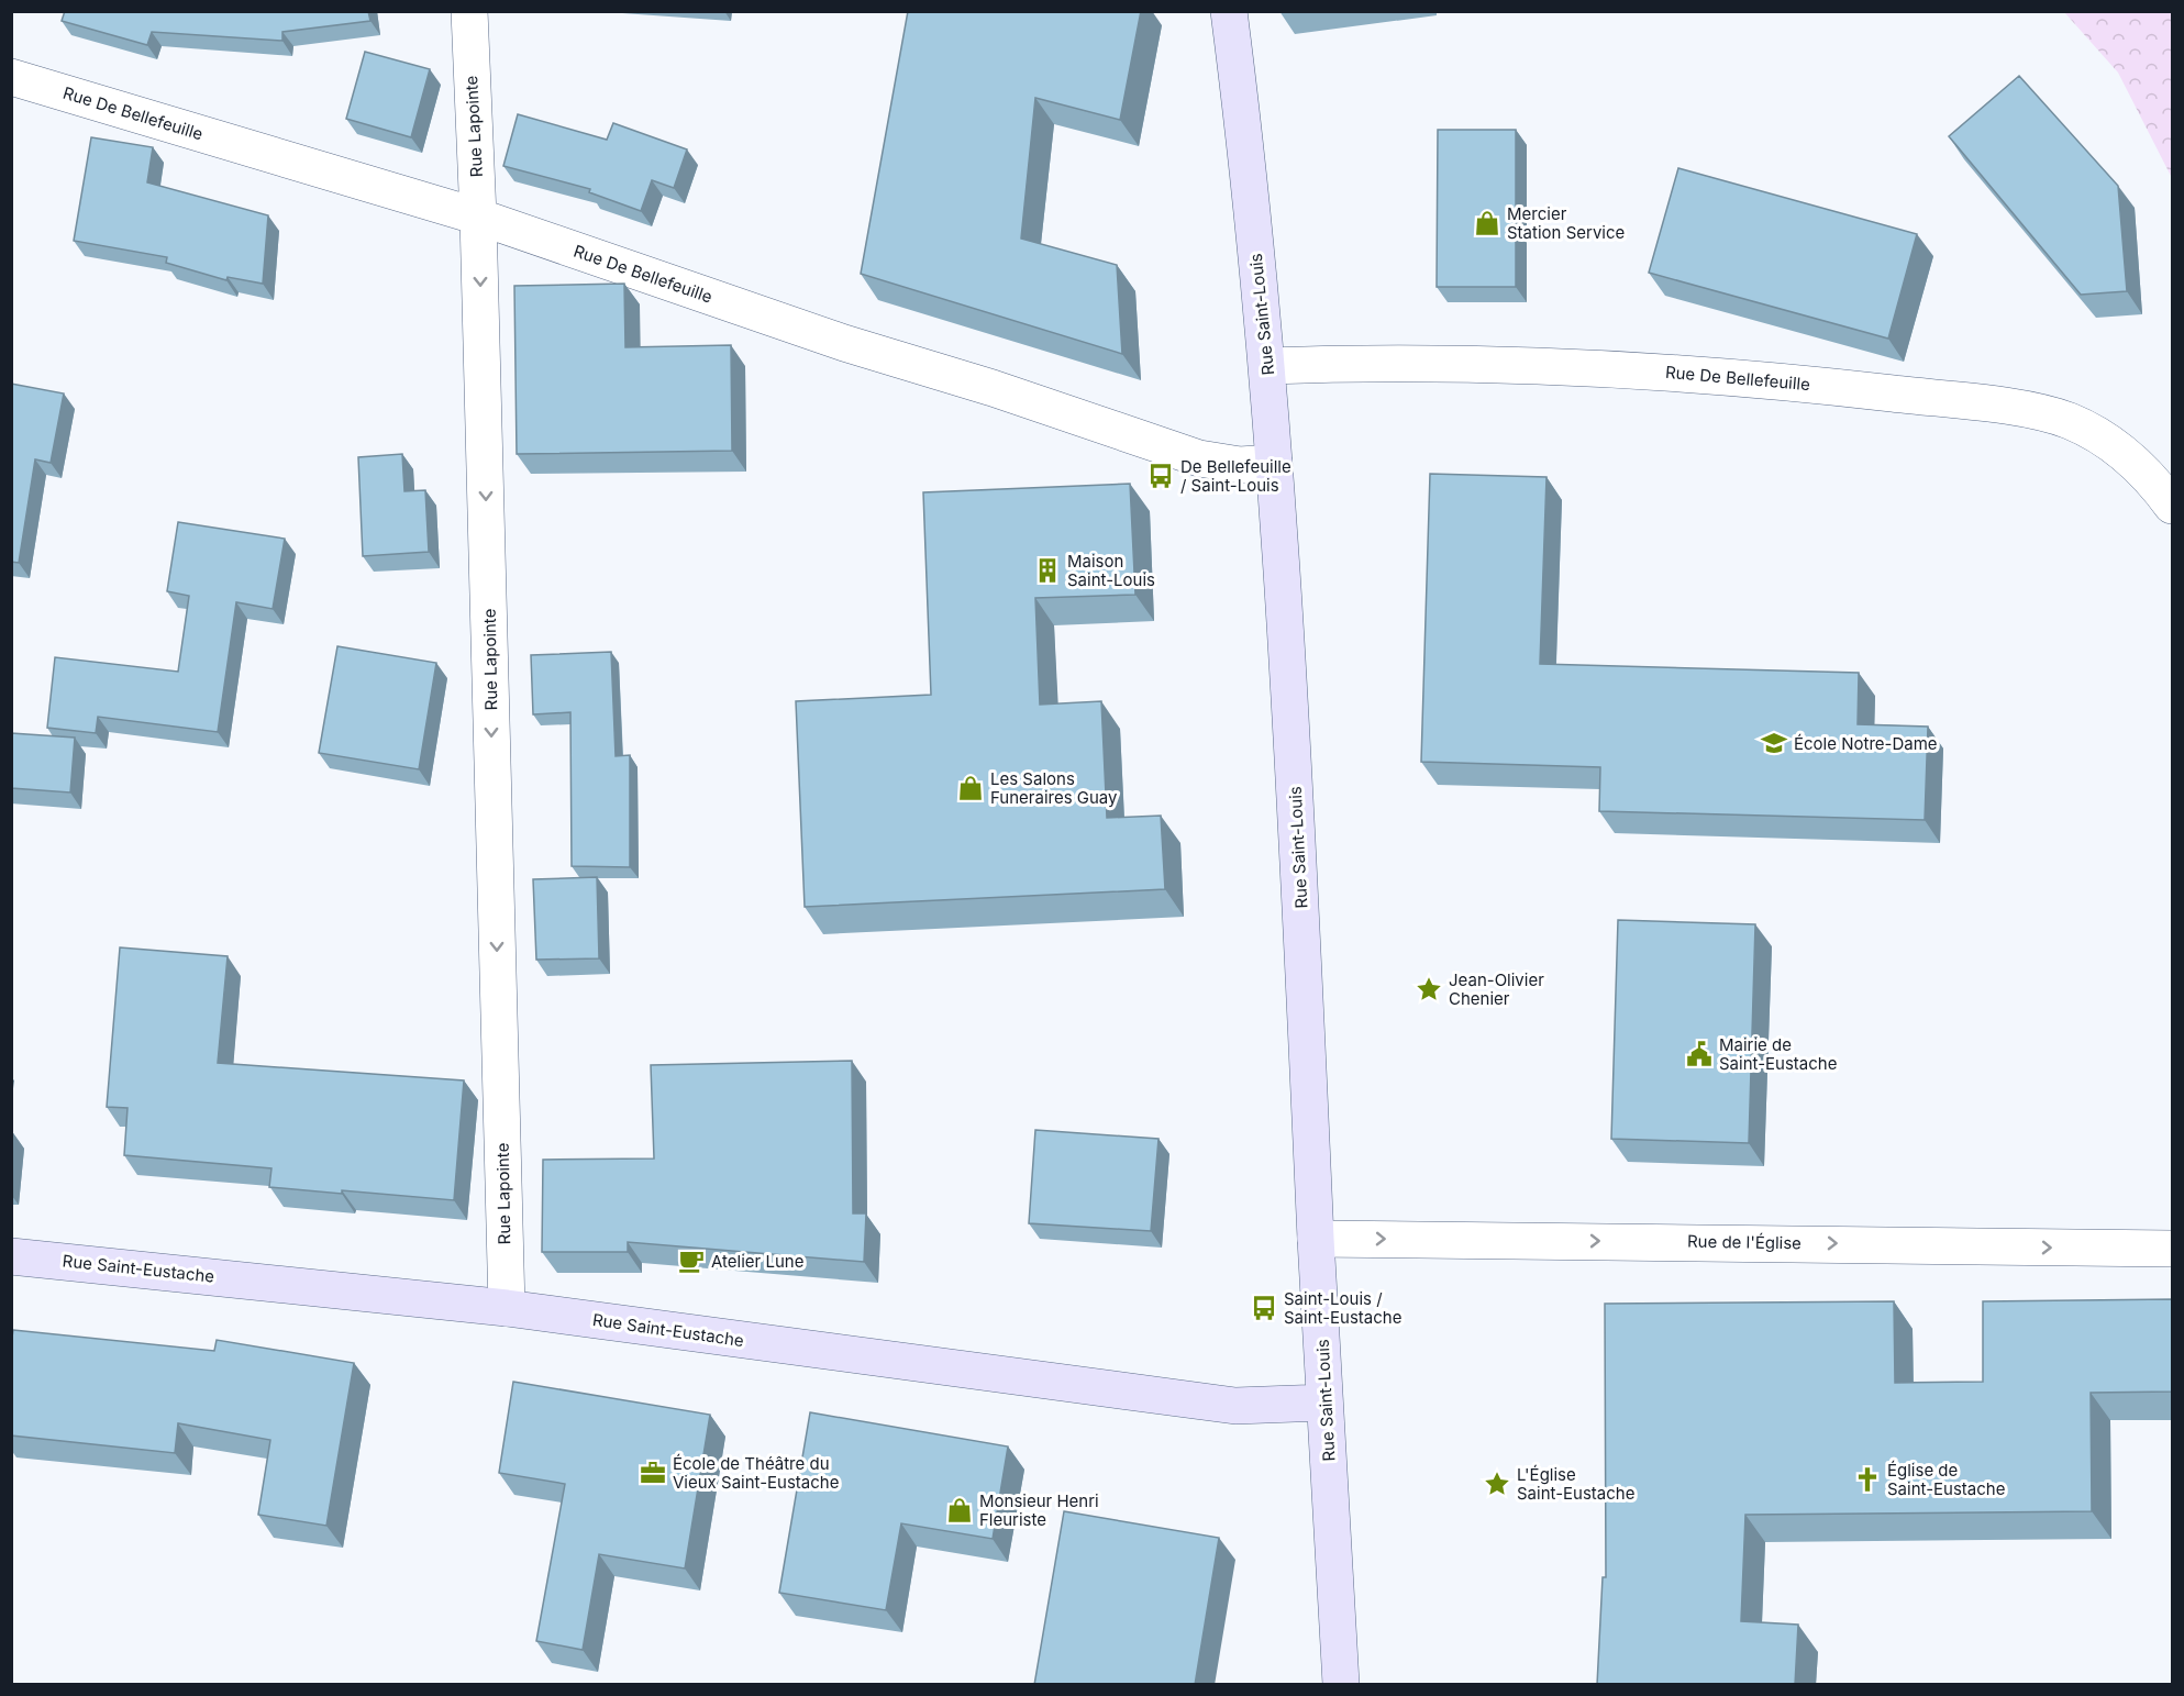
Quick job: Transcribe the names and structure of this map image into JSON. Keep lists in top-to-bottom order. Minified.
{"streets":{"main road":["Rue Saint-Louis","Rue Saint-Eustache"],"street":["Rue De Bellefeuille","Rue Lapointe","Rue de l'Église"]},"crossings":[["Rue De Bellefeuille","Rue Lapointe"],["Rue De Bellefeuille","Rue Saint-Louis"],["Rue Lapointe","Rue Saint-Eustache"],["Rue Saint-Louis","Rue de l'Église"],["Rue Saint-Louis","Rue Saint-Eustache"]],"one_way":["Rue Lapointe","Rue de l'Église"],"places":{"shop":["Mercier Station Service","Les Salons Funeraires Guay","Monsieur Henri Fleuriste"],"bus stop":["De Bellefeuille / Saint-Louis","Saint-Louis / Saint-Eustache"],"building":["Maison Saint-Louis"],"school or university":["École Notre-Dame"],"place":["Jean-Olivier Chenier","L'Église Saint-Eustache"],"public building":["Mairie de Saint-Eustache"],"cafe":["Atelier Lune"],"office":["École de Théâtre du Vieux Saint-Eustache"],"church":["Église de Saint-Eustache"]}}
